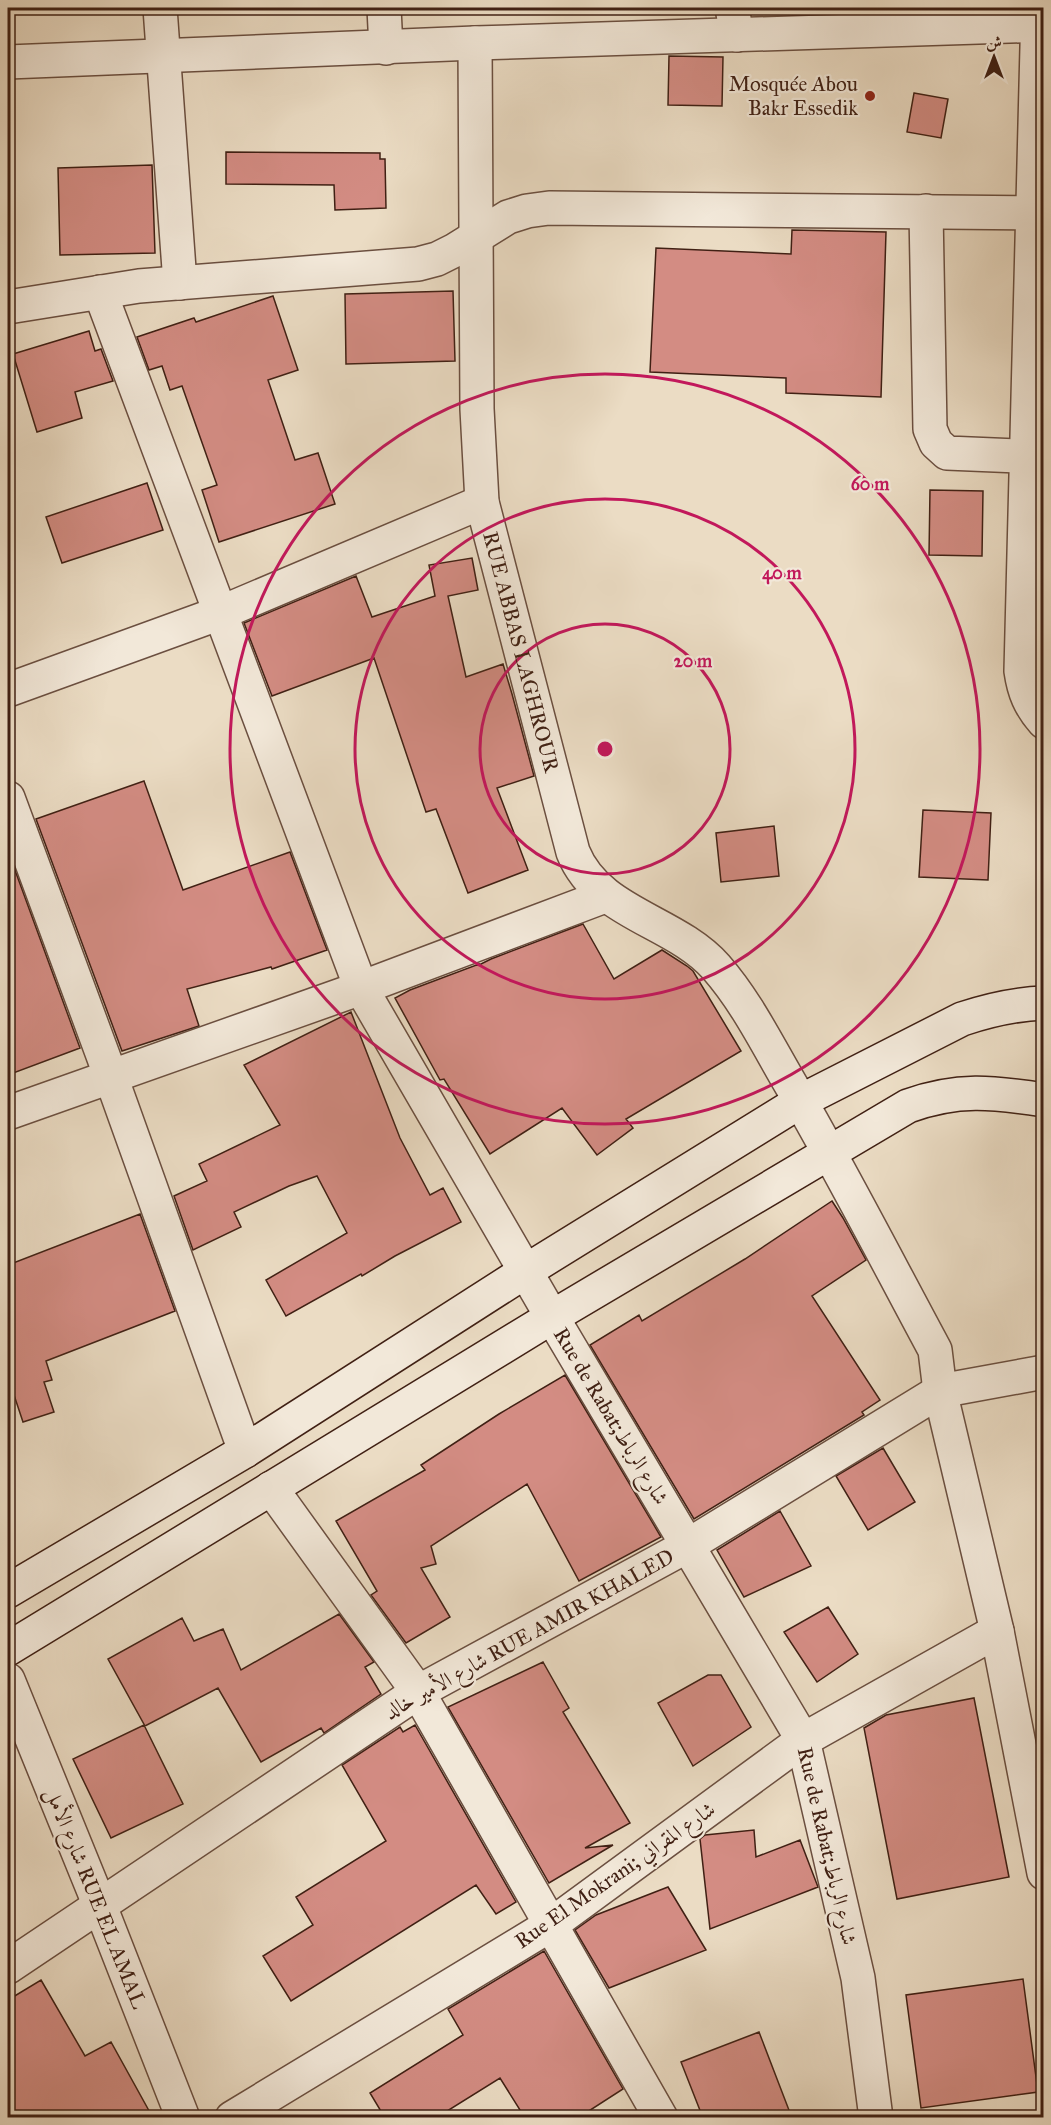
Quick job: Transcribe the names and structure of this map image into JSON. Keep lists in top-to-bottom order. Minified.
{"streets":{"street":["RUE ABBAS LAGHROUR","Rue de Rabat;شارع الرباط","شارع الأمير خالد RUE AMIR KHALED","Rue El Mokrani; شارع المقراني","شارع الأمل RUE EL AMAL"]},"crossings":[["RUE ABBAS LAGHROUR","شارع الأمير خالد RUE AMIR KHALED"],["RUE ABBAS LAGHROUR","Rue El Mokrani; شارع المقراني"],["Rue de Rabat;شارع الرباط","شارع الأمير خالد RUE AMIR KHALED"],["Rue de Rabat;شارع الرباط","Rue El Mokrani; شارع المقراني"],["شارع الأمير خالد RUE AMIR KHALED","شارع الأمل RUE EL AMAL"]],"places":["Mosquée Abou Bakr Essedik"],"north":"top","rings":["60 m","40 m","20 m"]}
